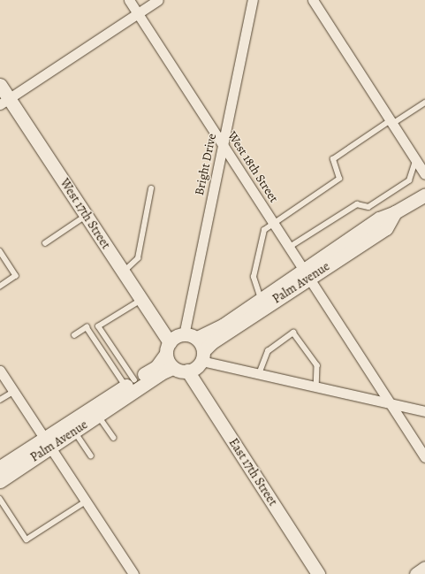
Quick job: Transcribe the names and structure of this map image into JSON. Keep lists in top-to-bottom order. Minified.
{"streets":{"main road":["West 17th Street","Palm Avenue","East 17th Street"],"street":["Bright Drive","West 18th Street"]},"crossings":[["Bright Drive","West 18th Street"],["Bright Drive","West 17th Street"],["Bright Drive","Palm Avenue"],["Bright Drive","East 17th Street"],["West 18th Street","Palm Avenue"],["West 17th Street","Palm Avenue"],["West 17th Street","East 17th Street"],["Palm Avenue","East 17th Street"]]}
